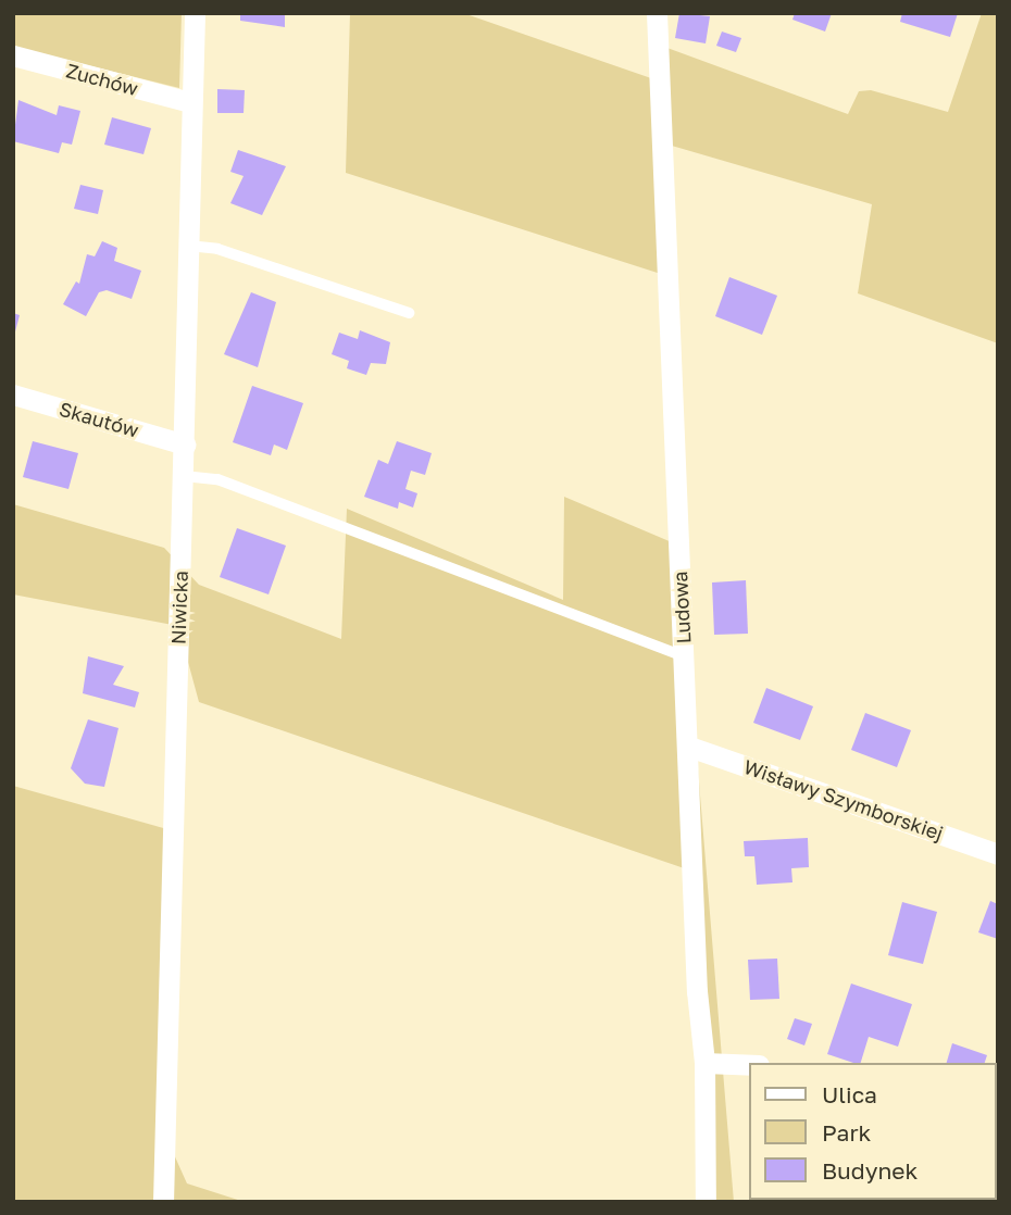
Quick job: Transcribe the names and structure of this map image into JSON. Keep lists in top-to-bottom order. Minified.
{"streets":{"street":["Zuchów","Skautów","Niwicka","Ludowa","Wisławy Szymborskiej"]},"crossings":[["Zuchów","Niwicka"],["Skautów","Niwicka"],["Ludowa","Wisławy Szymborskiej"]],"legend":["Ulica","Park","Budynek"]}
